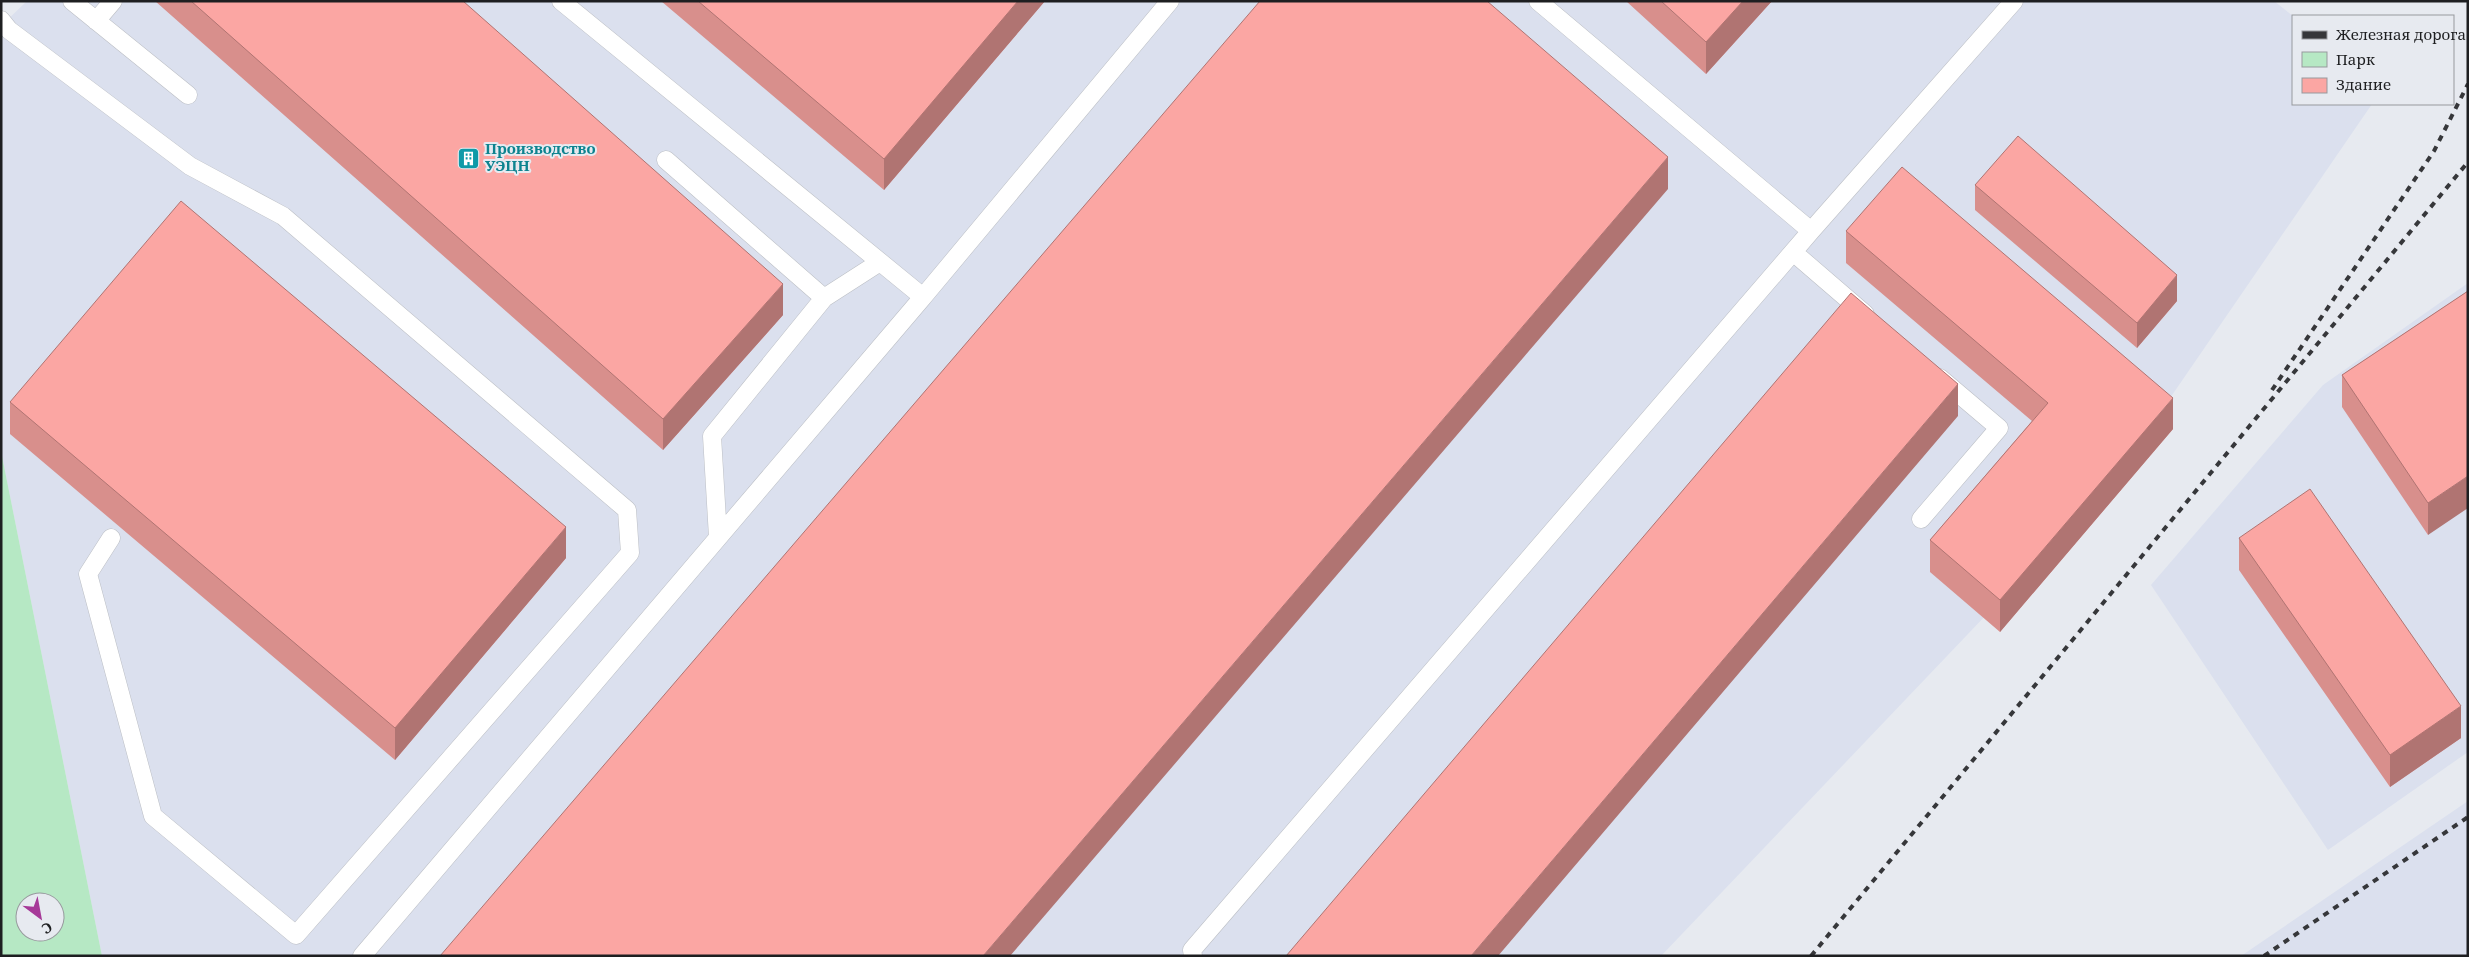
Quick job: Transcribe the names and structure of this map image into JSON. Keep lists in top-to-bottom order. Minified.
{"places":{"building":["Производство УЭЦН"]},"legend":["Железная дорога","Парк","Здание"],"north":"bottom right"}
